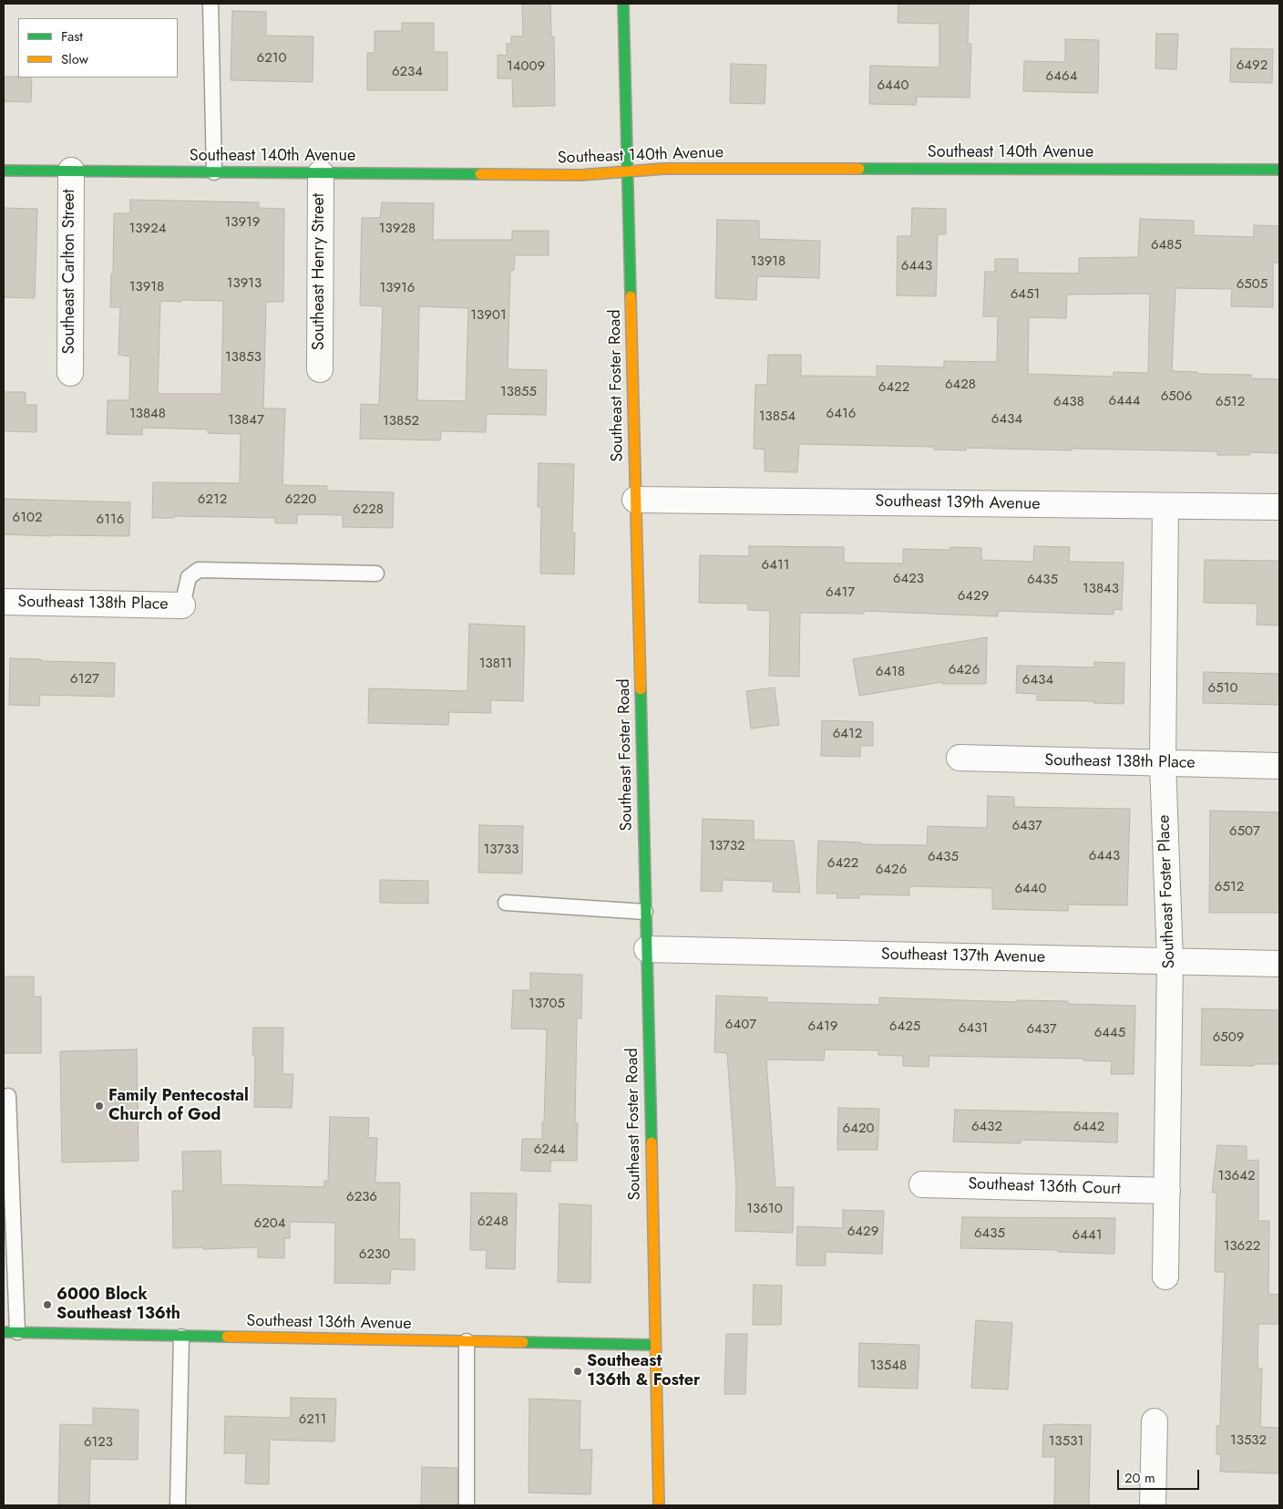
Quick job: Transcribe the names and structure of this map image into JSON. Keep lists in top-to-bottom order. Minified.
{"streets":{"street":["Southeast 140th Avenue","Southeast Carlton Street","Southeast Henry Street","Southeast Foster Road","Southeast 139th Avenue","Southeast 138th Place","Southeast Foster Place","Southeast 137th Avenue","Southeast 136th Court","Southeast 136th Avenue"]},"crossings":[["Southeast 140th Avenue","Southeast Carlton Street"],["Southeast 140th Avenue","Southeast Henry Street"],["Southeast 140th Avenue","Southeast Foster Road"],["Southeast Foster Road","Southeast 139th Avenue"],["Southeast Foster Road","Southeast 137th Avenue"],["Southeast Foster Road","Southeast 136th Avenue"],["Southeast 139th Avenue","Southeast Foster Place"],["Southeast 138th Place","Southeast Foster Place"],["Southeast Foster Place","Southeast 137th Avenue"],["Southeast Foster Place","Southeast 136th Court"]],"places":["Family Pentecostal Church of God","6000 Block Southeast 136th","Southeast 136th & Foster"],"house_numbers":["6210","6492","14009","6234","6464","6440","13919","13924","13928","6485","13918","6443","13913","6505","13918","13916","6451","13901","13853","6428","6422","13855","6506","6444","6438","6512","13848","6416","13854","6434","13847","13852","6212","6220","6228","6102","6116","6411","6423","6435","13843","6417","6429","13811","6426","6418","6127","6434","6510","6412","6437","6507","13732","13733","6443","6435","6422","6426","6512","6440","13705","6407","6419","6425","6431","6437","6445","6509","6432","6442","6420","6244","13642","6236","13610","6248","6204","6429","6435","6441","13622","6230","13548","6211","13532","13531","6123"],"legend":["Fast","Slow"],"scale_bar":"20 m"}
